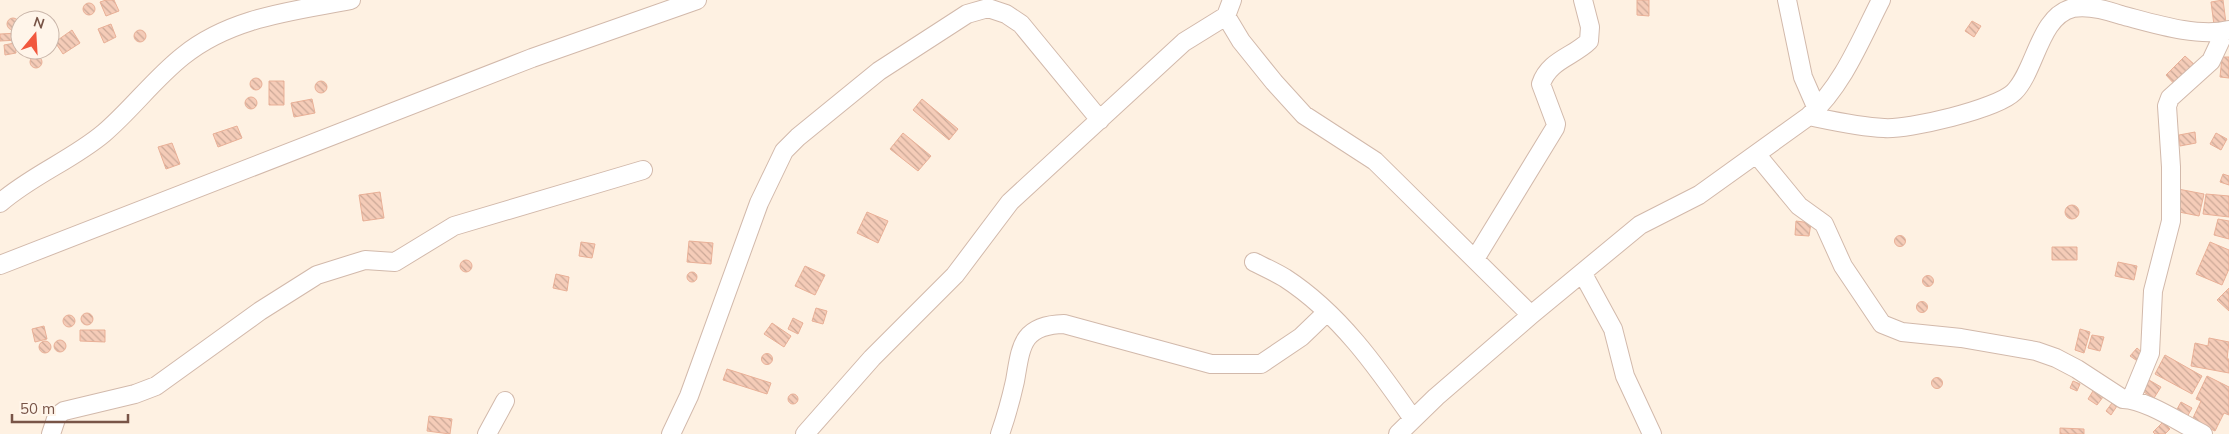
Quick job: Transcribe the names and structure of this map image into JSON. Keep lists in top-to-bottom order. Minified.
{"scale_bar":"50 m","north":"top"}
